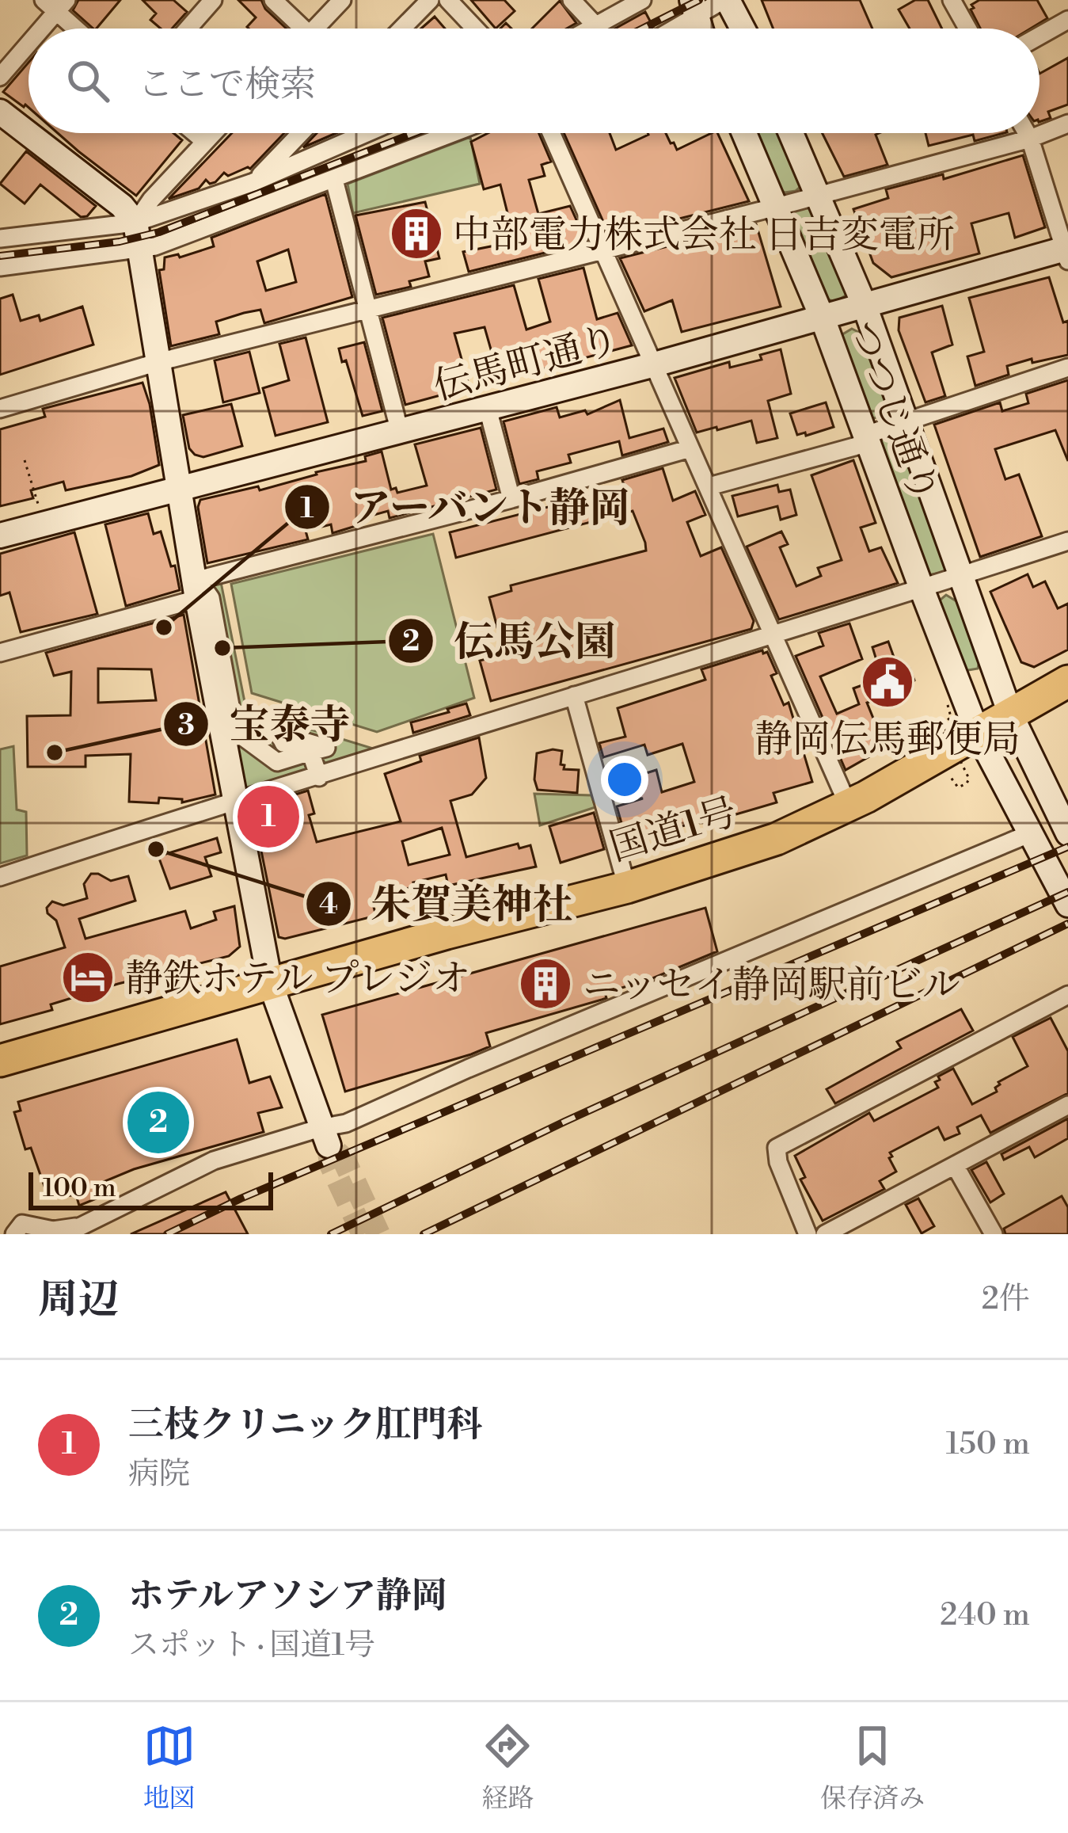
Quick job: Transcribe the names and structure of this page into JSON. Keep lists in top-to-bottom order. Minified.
{"streets":{"highway":["国道1号"],"street":["伝馬町通り","つつじ通り"]},"crossings":[["伝馬町通り","つつじ通り"],["つつじ通り","国道1号"]],"places":{"building":["中部電力株式会社 日吉変電所","ニッセイ静岡駅前ビル"],"other":["アーバント静岡","伝馬公園","宝泰寺","朱賀美神社"],"public building":["静岡伝馬郵便局"],"hotel":["静鉄ホテル プレジオ"]},"scale_bar":"100 m","page":{"search":"ここで検索","pins":["1","2"],"scale":"100 m","heading":["周辺","2件"],"list":[{"mark":"1","name":"三枝クリニック肛門科","note":"病院","value":"150 m"},{"mark":"2","name":"ホテルアソシア静岡","note":"スポット · 国道1号","value":"240 m"}],"nav":["地図","経路","保存済み"]}}
